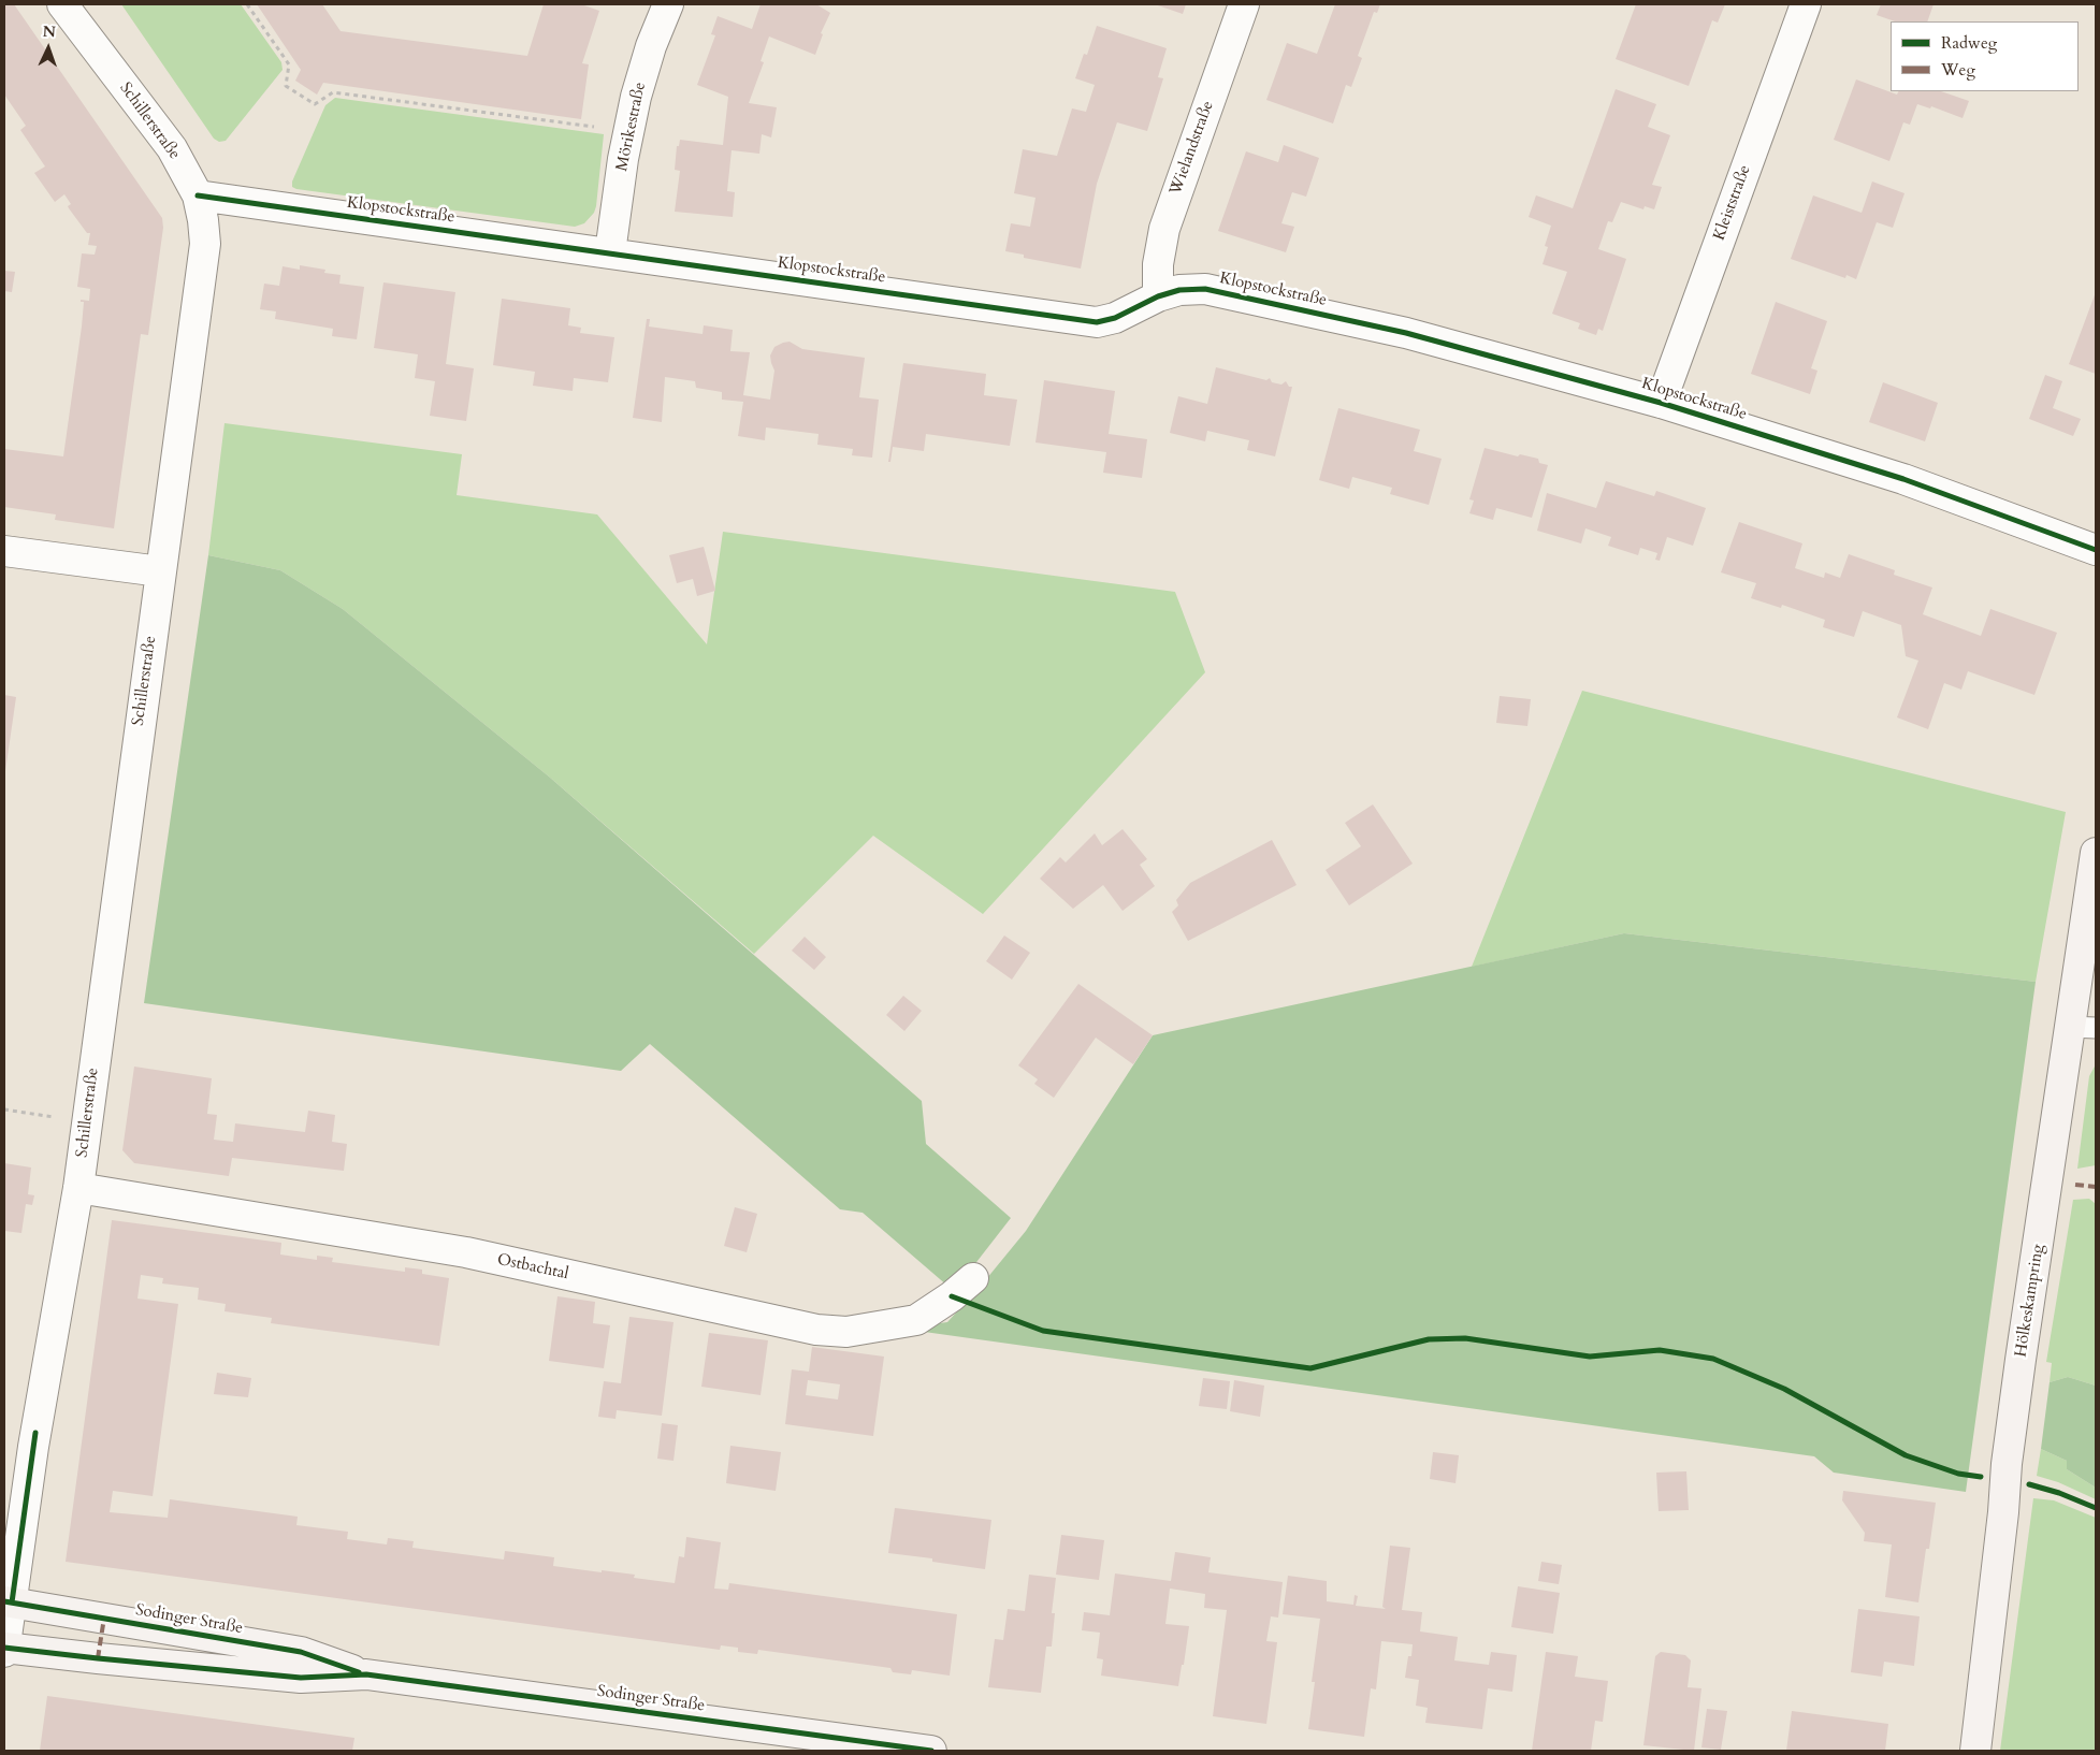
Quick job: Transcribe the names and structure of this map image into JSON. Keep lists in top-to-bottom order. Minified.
{"streets":{"main road":["Hölkeskampring","Sodinger Straße"],"street":["Schillerstraße","Mörikestraße","Wielandstraße","Kleiststraße","Klopstockstraße","Ostbachtal"]},"crossings":[["Schillerstraße","Klopstockstraße"],["Schillerstraße","Ostbachtal"],["Schillerstraße","Sodinger Straße"],["Mörikestraße","Klopstockstraße"],["Wielandstraße","Klopstockstraße"],["Kleiststraße","Klopstockstraße"]],"legend":["Radweg","Weg"],"north":"top"}
